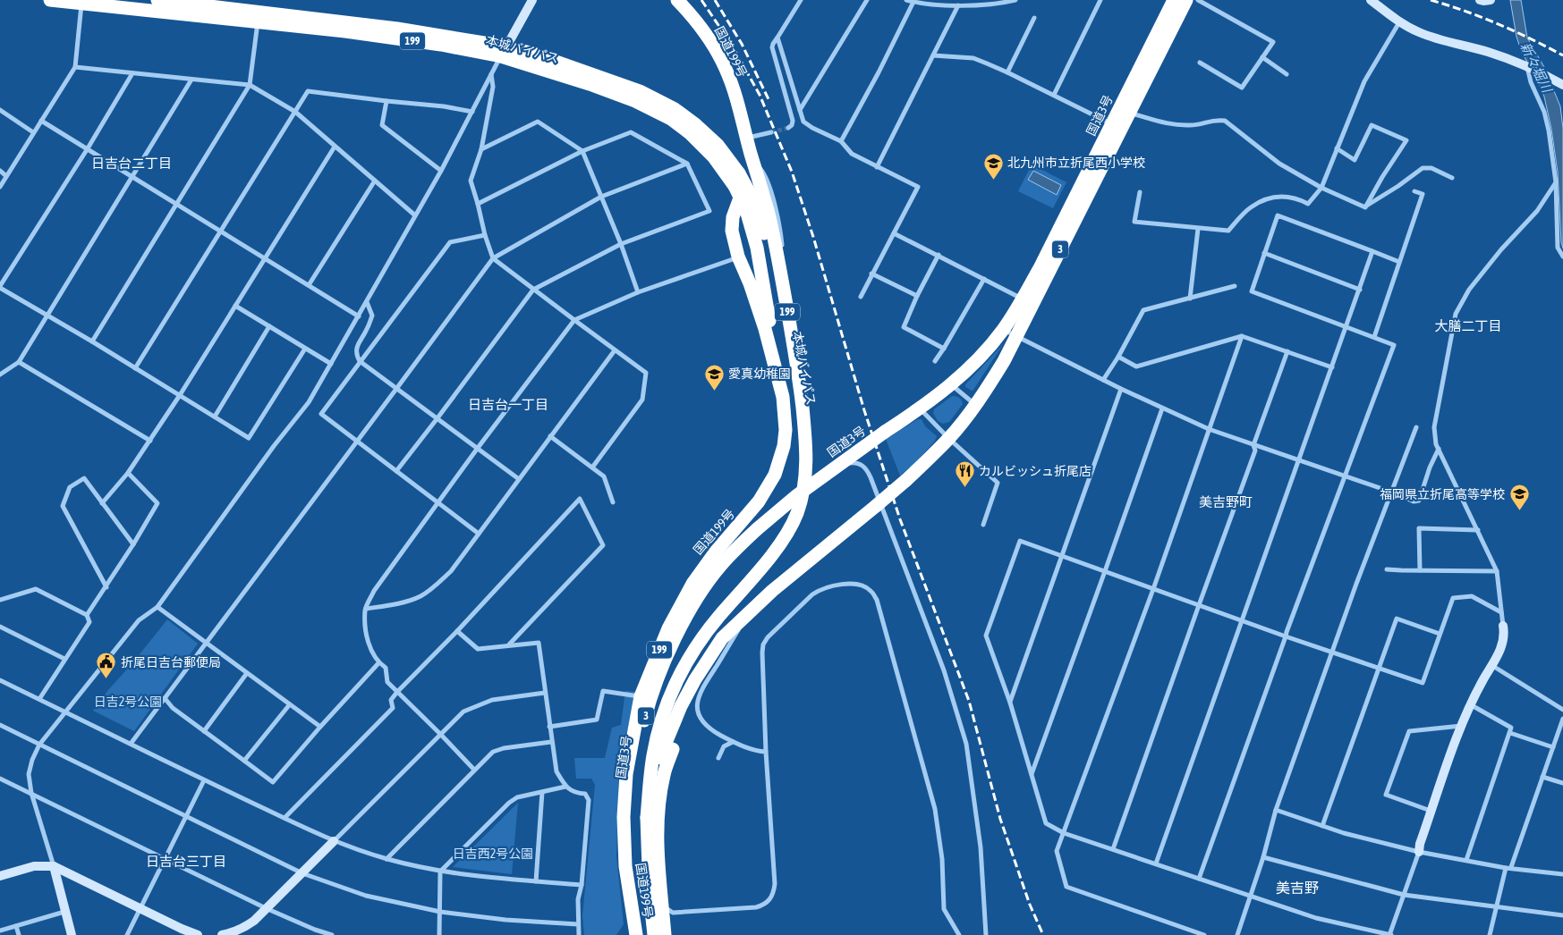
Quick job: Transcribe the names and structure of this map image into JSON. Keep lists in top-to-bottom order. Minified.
{"streets":{"highway":["199","本城バイパス","国道199号","国道3号","3"]},"crossings":[["本城バイパス","国道199号"],["国道199号","国道3号"]],"districts":["日吉台二丁目","大膳二丁目","日吉台一丁目","美吉野町","日吉台三丁目","美吉野"],"water":["新々堀川"],"parks":["日吉2号公園","日吉西2号公園"],"places":{"school or university":["北九州市立折尾西小学校","愛真幼稚園","福岡県立折尾高等学校"],"restaurant":["カルビッシュ折尾店"],"public building":["折尾日吉台郵便局"]}}
